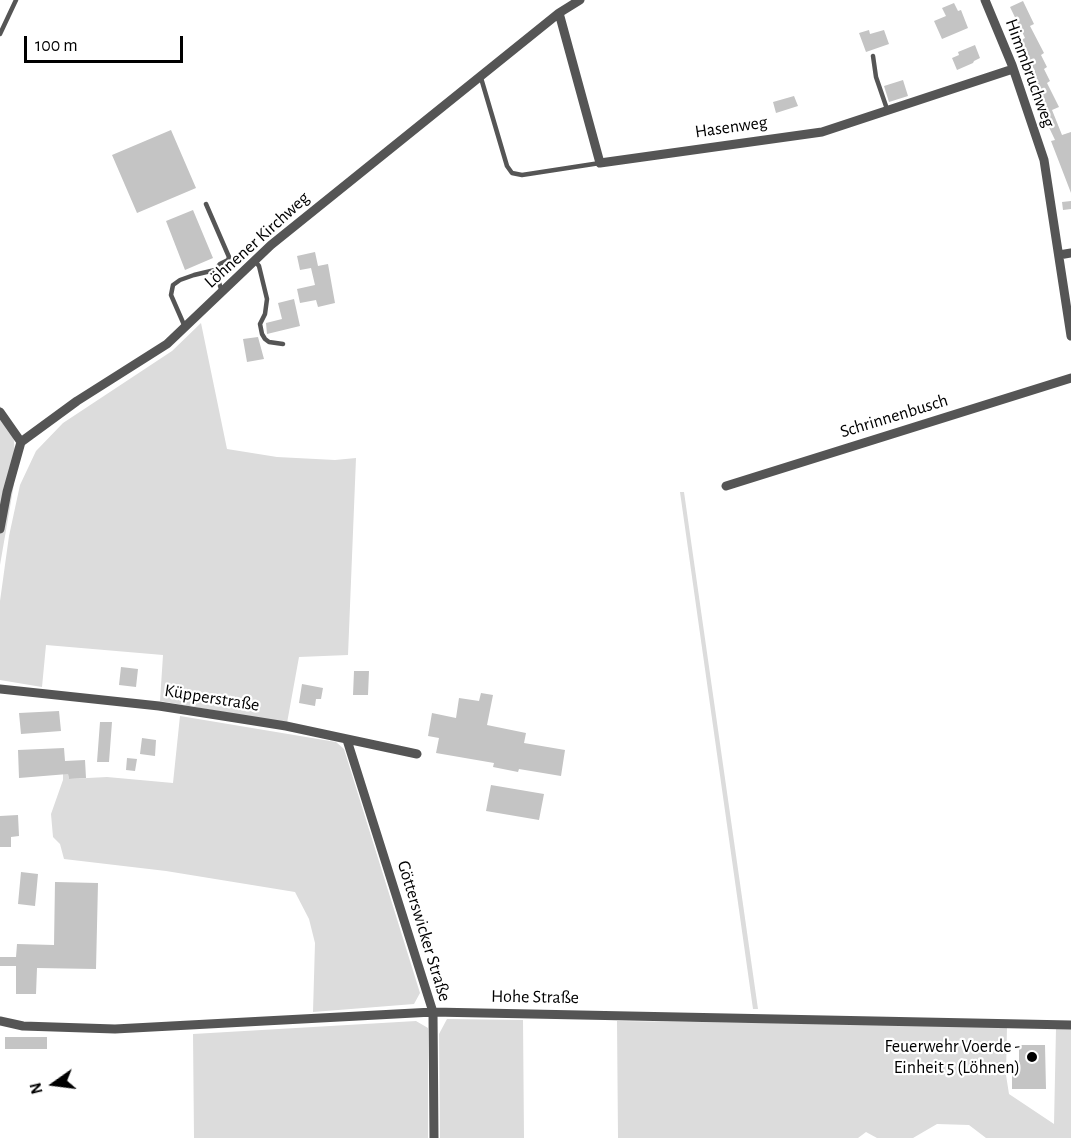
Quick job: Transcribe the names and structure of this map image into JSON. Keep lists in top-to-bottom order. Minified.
{"streets":{"street":["Himmbruchweg","Hasenweg","Löhnener Kirchweg","Schrinnenbusch","Küpperstraße","Götterswicker Straße","Hohe Straße"]},"crossings":[["Himmbruchweg","Hasenweg"],["Küpperstraße","Götterswicker Straße"],["Götterswicker Straße","Hohe Straße"]],"places":["Feuerwehr Voerde - Einheit 5 (Löhnen)"],"scale_bar":"100 m","north":"left"}
